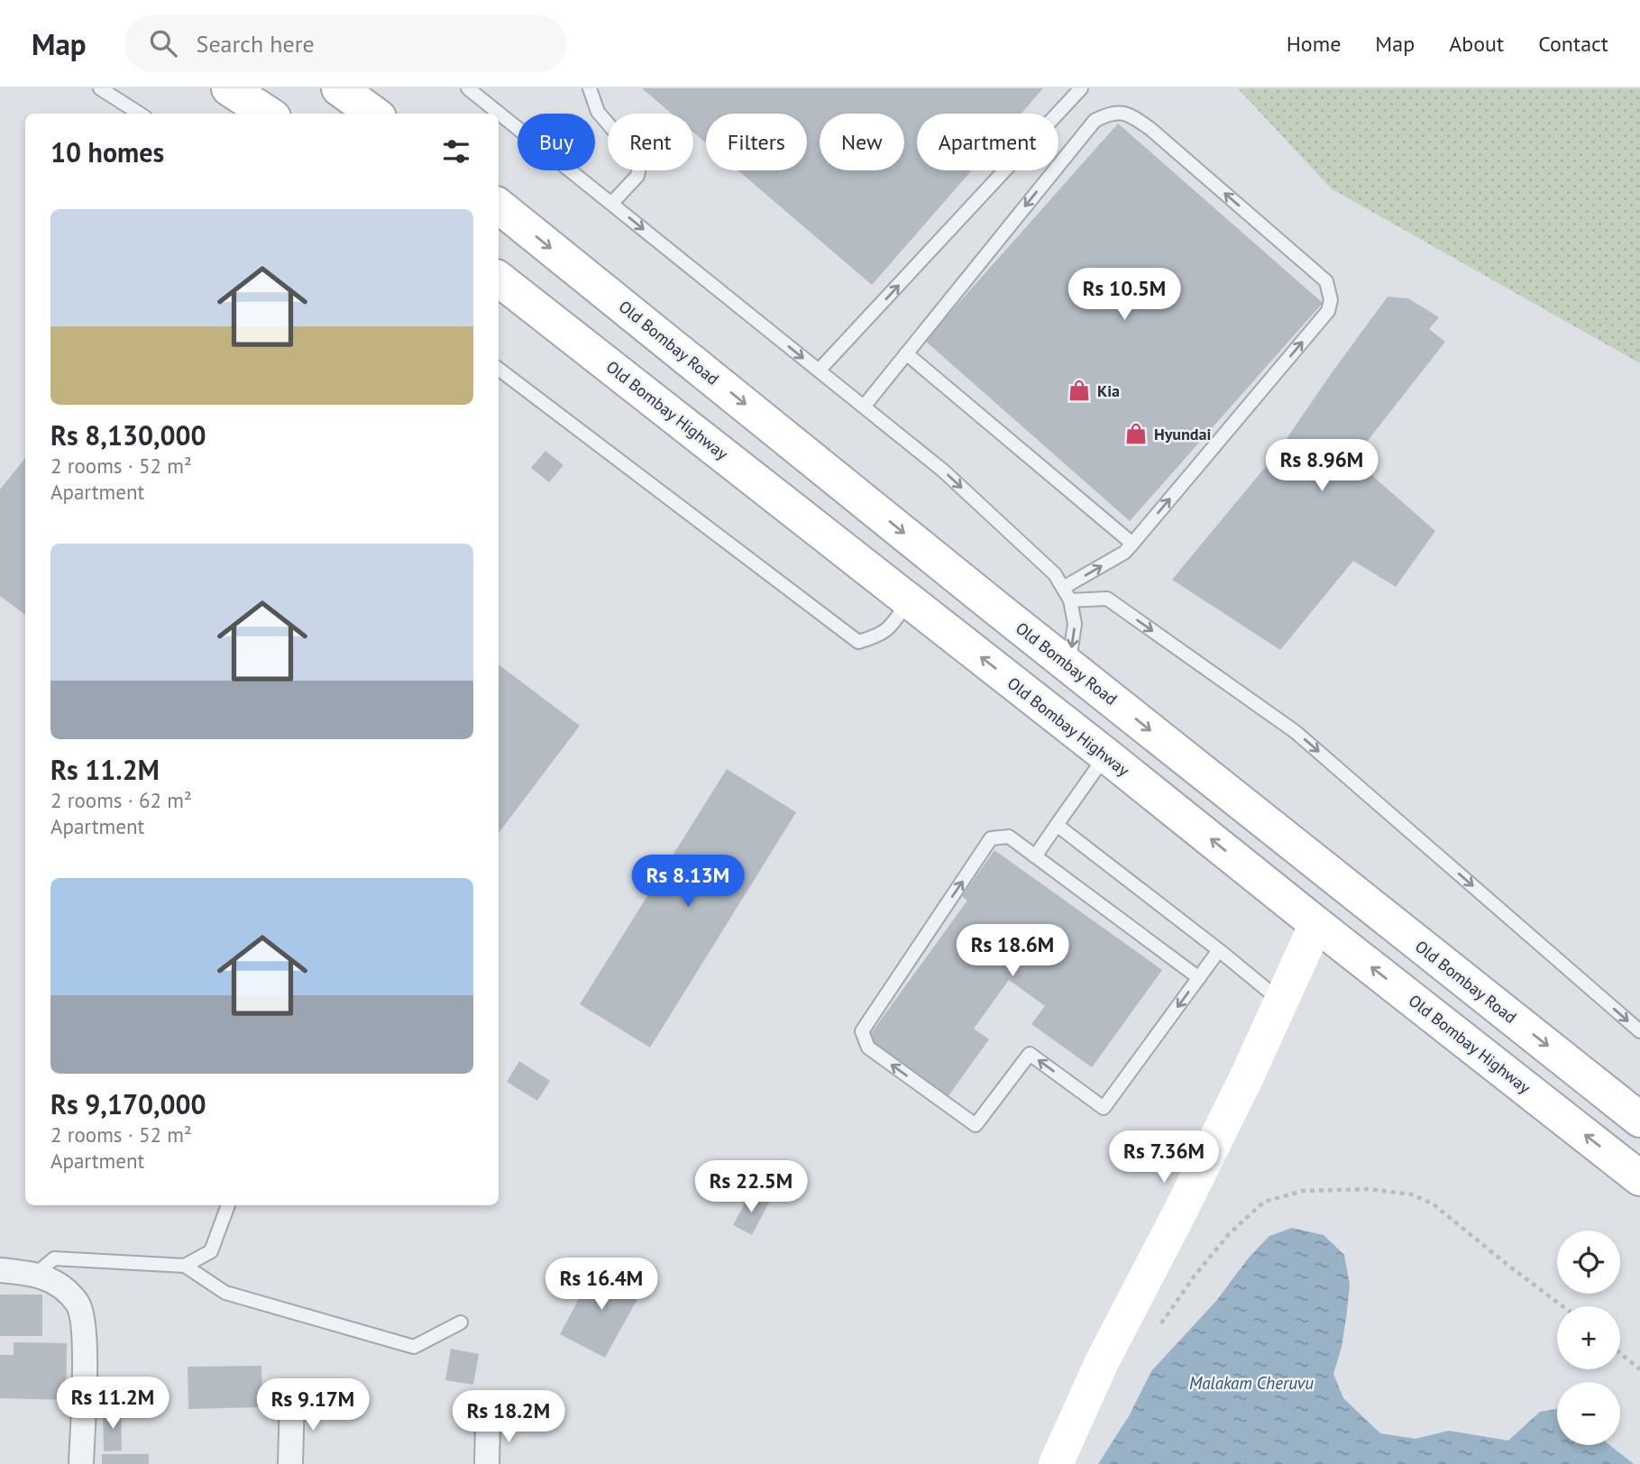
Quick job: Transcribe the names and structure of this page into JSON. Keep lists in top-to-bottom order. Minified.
{"streets":{"main road":["Old Bombay Road","Old Bombay Highway"]},"one_way":["Old Bombay Road","Old Bombay Highway"],"water":["Malakam Cheruvu"],"places":{"shop":["Kia","Hyundai"]},"page":{"header":"Map","search":"Search here","nav":["Home","Map","About","Contact"],"chip":["Buy","Rent","Filters","New","Apartment"],"heading":"10 homes","list":[{"name":"Rs 8,130,000","note":"2 rooms · 52 m² · Apartment"},{"name":"Rs 11.2M","note":"2 rooms · 62 m² · Apartment"},{"name":"Rs 9,170,000","note":"2 rooms · 52 m² · Apartment"}],"price":["Rs 10.5M","Rs 8.96M","Rs 8.13M","Rs 18.6M","Rs 7.36M","Rs 22.5M","Rs 16.4M","Rs 11.2M","Rs 9.17M","Rs 18.2M"],"map_buttons":["+","−"]}}
